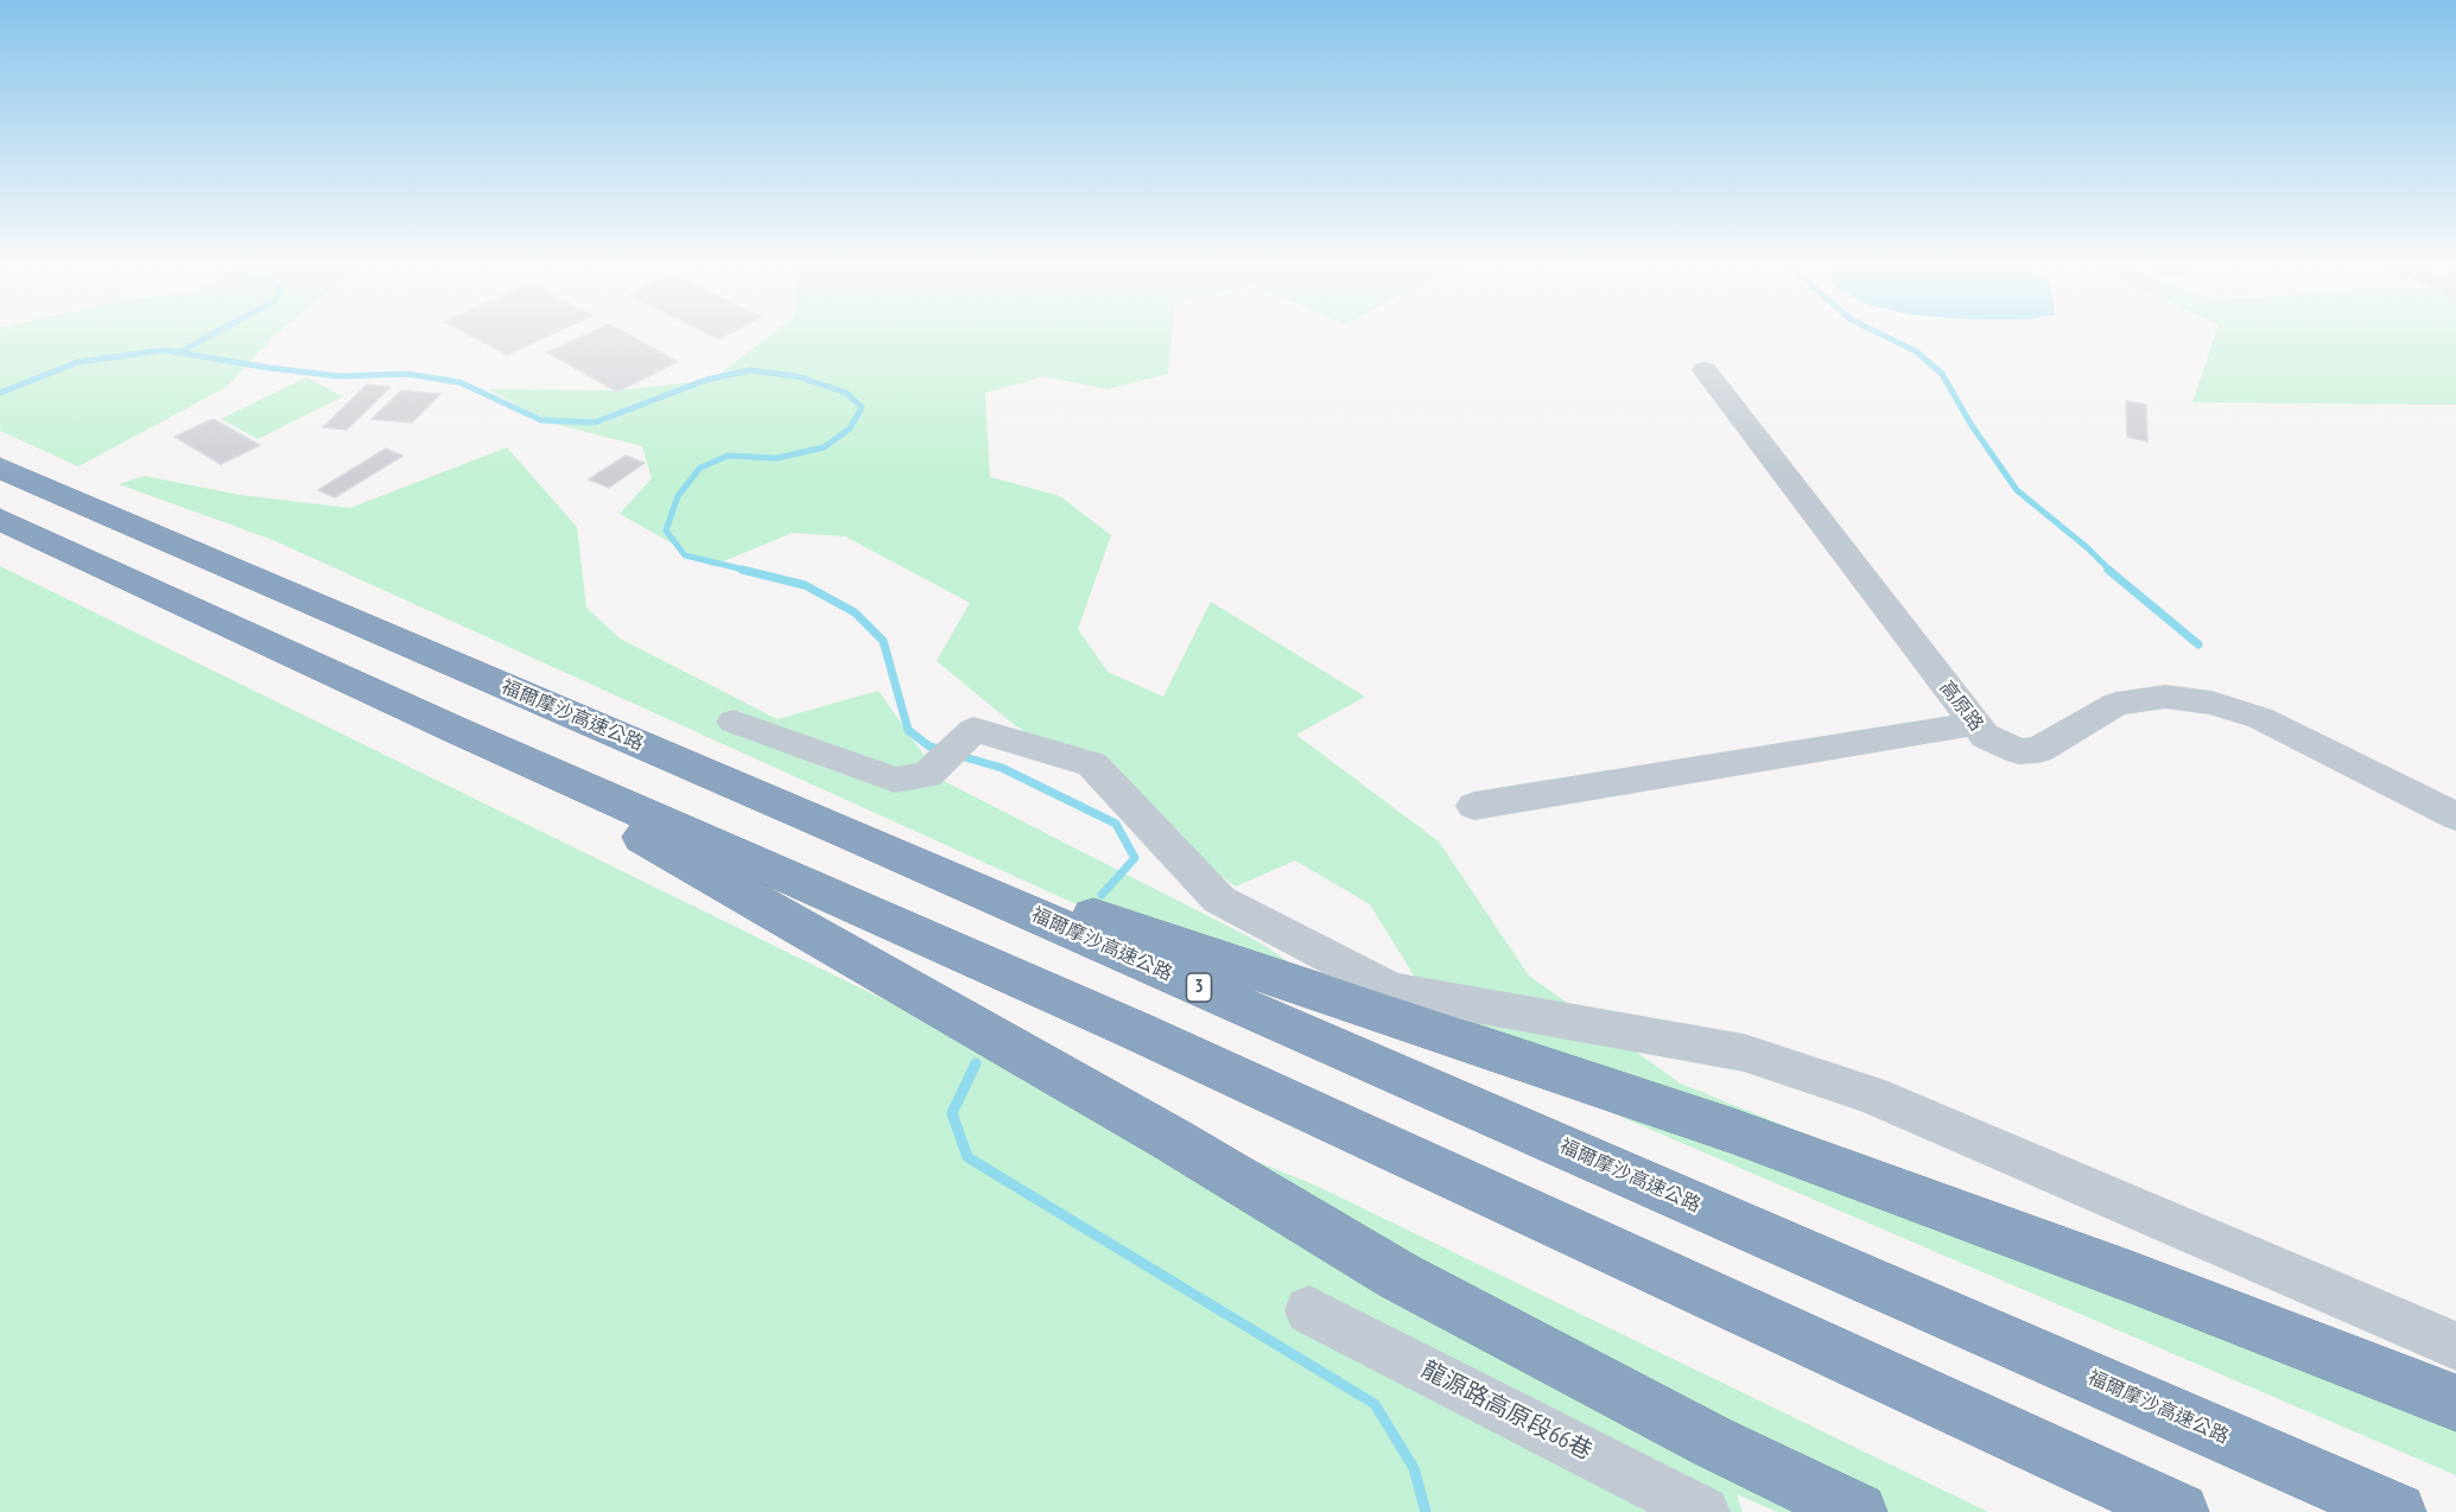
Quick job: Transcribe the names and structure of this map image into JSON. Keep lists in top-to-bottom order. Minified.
{"streets":{"highway":["福爾摩沙高速公路","3"],"street":["高原路","龍源路高原段66巷"]}}
